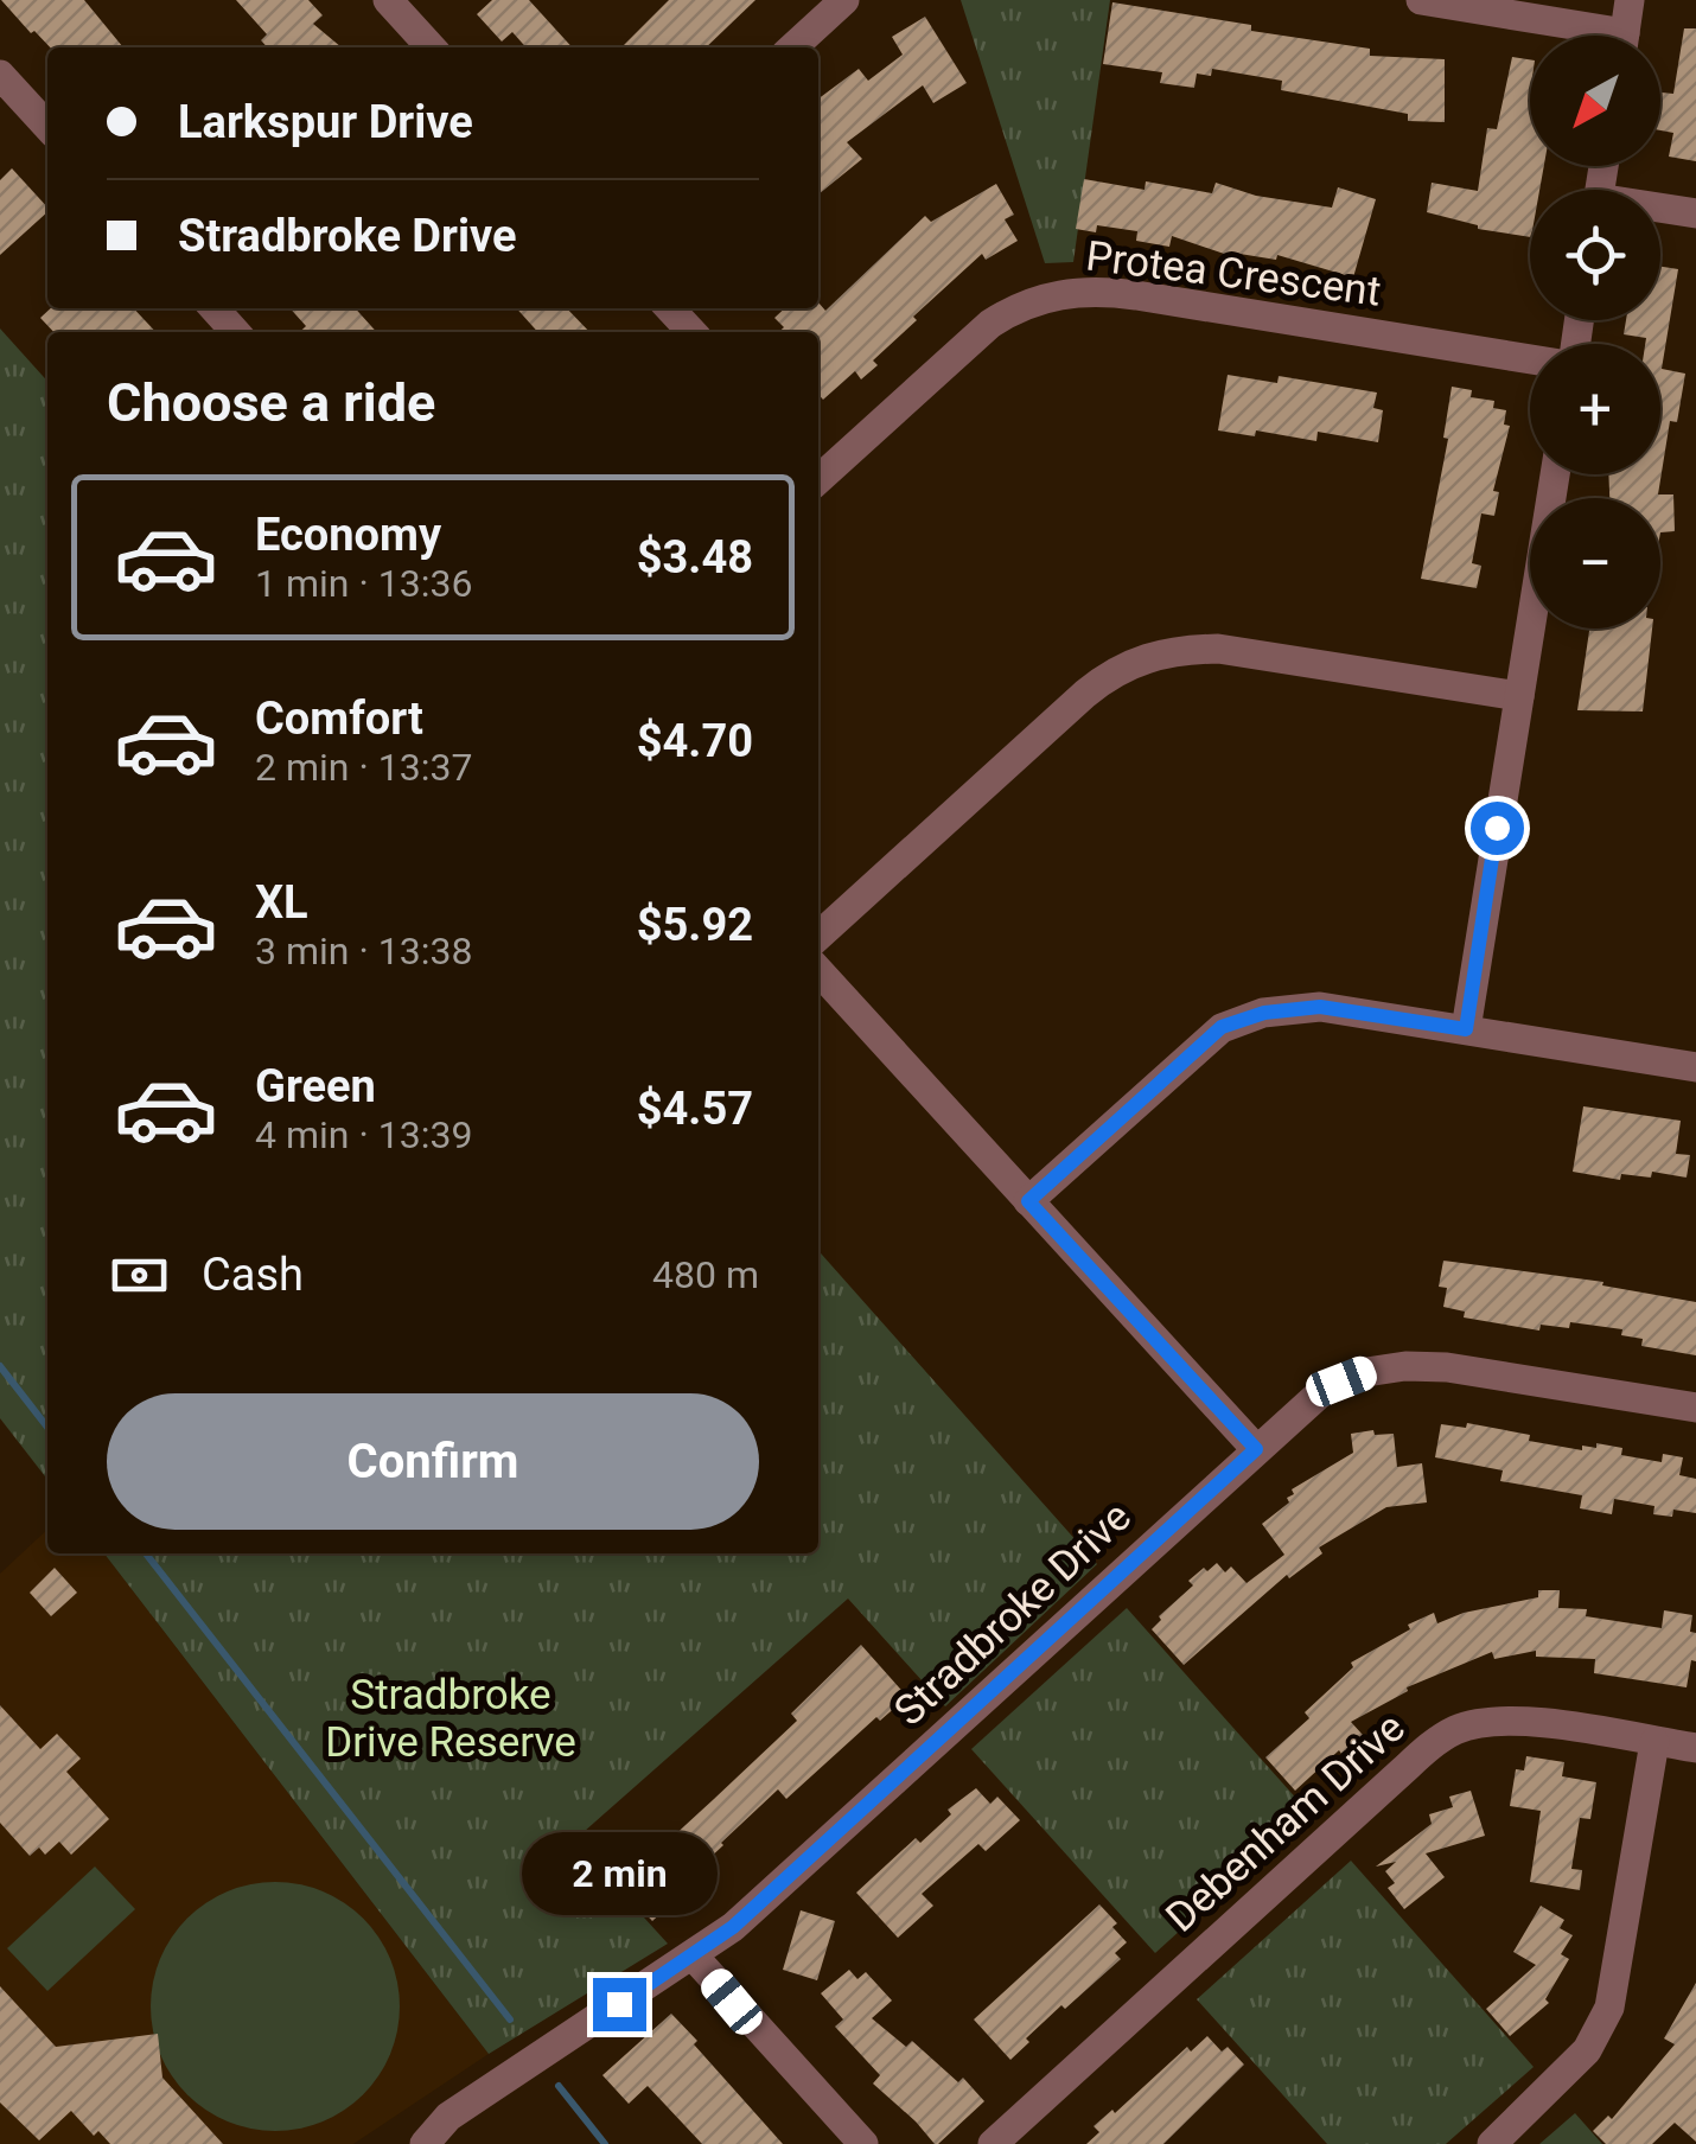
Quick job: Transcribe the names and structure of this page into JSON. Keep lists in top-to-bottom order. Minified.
{"streets":{"street":["Protea Crescent","Stradbroke Drive","Debenham Drive"]},"parks":["Stradbroke Drive Reserve"],"north":"bottom left","page":{"map_buttons":["+","−"],"banner":["Larkspur Drive","Stradbroke Drive"],"heading":"Choose a ride","list":[{"name":"Economy","note":"1 min · 13:36","value":"$3.48"},{"name":"Comfort","note":"2 min · 13:37","value":"$4.70"},{"name":"XL","note":"3 min · 13:38","value":"$5.92"},{"name":"Green","note":"4 min · 13:39","value":"$4.57"}],"pay":["Cash","480 m"],"buttons":"Confirm","bubble":"2 min"}}
